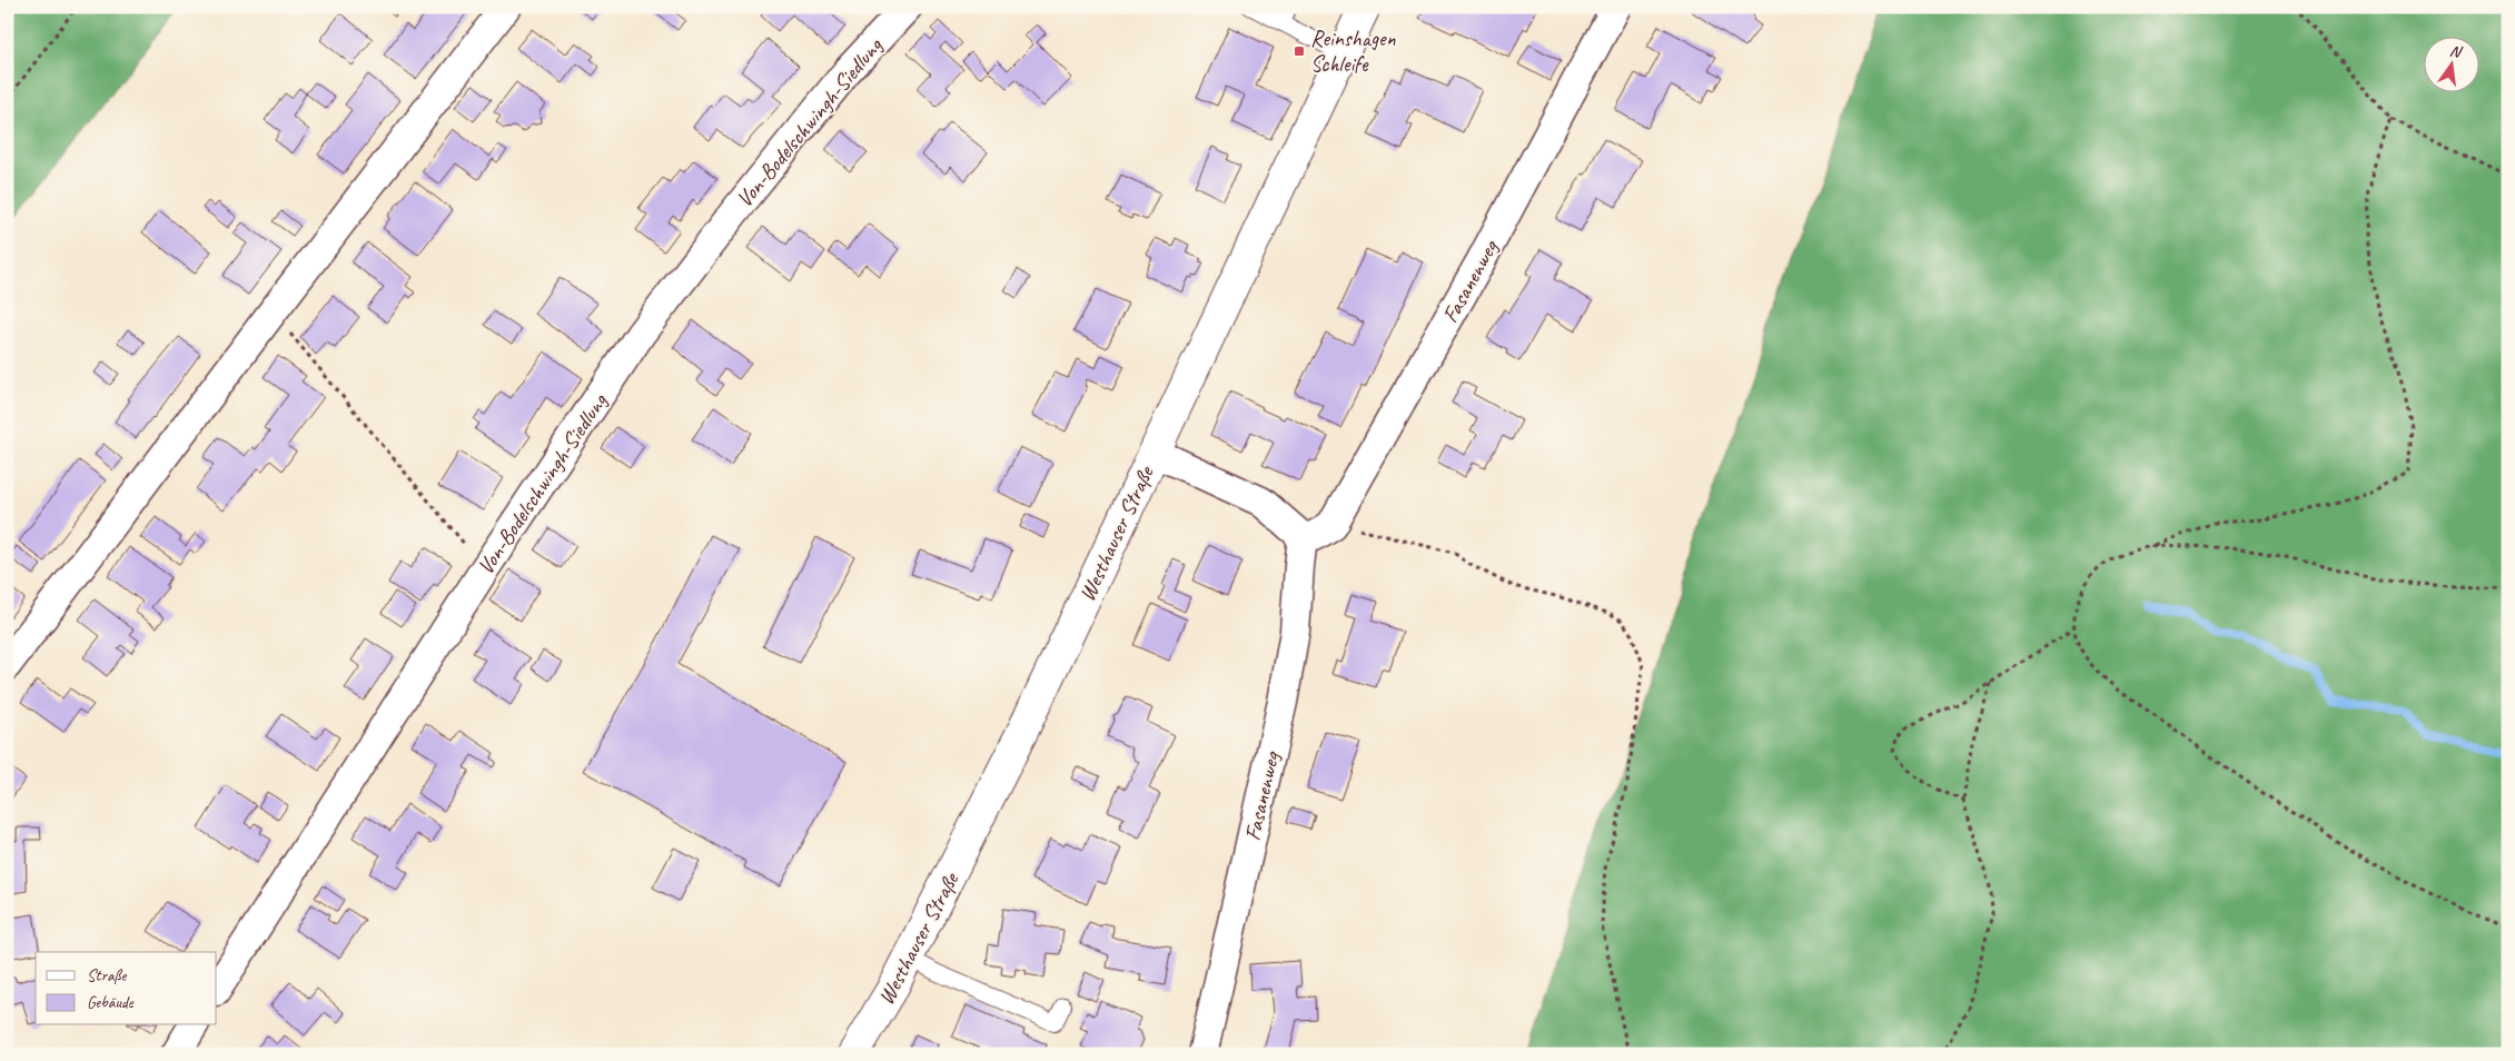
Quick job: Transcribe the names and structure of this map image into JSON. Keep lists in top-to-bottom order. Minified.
{"streets":{"main road":["Westhauser Straße"],"street":["Von-Bodelschwingh-Siedlung","Fasanenweg"]},"places":{"transit":["Reinshagen Schleife"]},"legend":["Straße","Gebäude"],"north":"top"}
